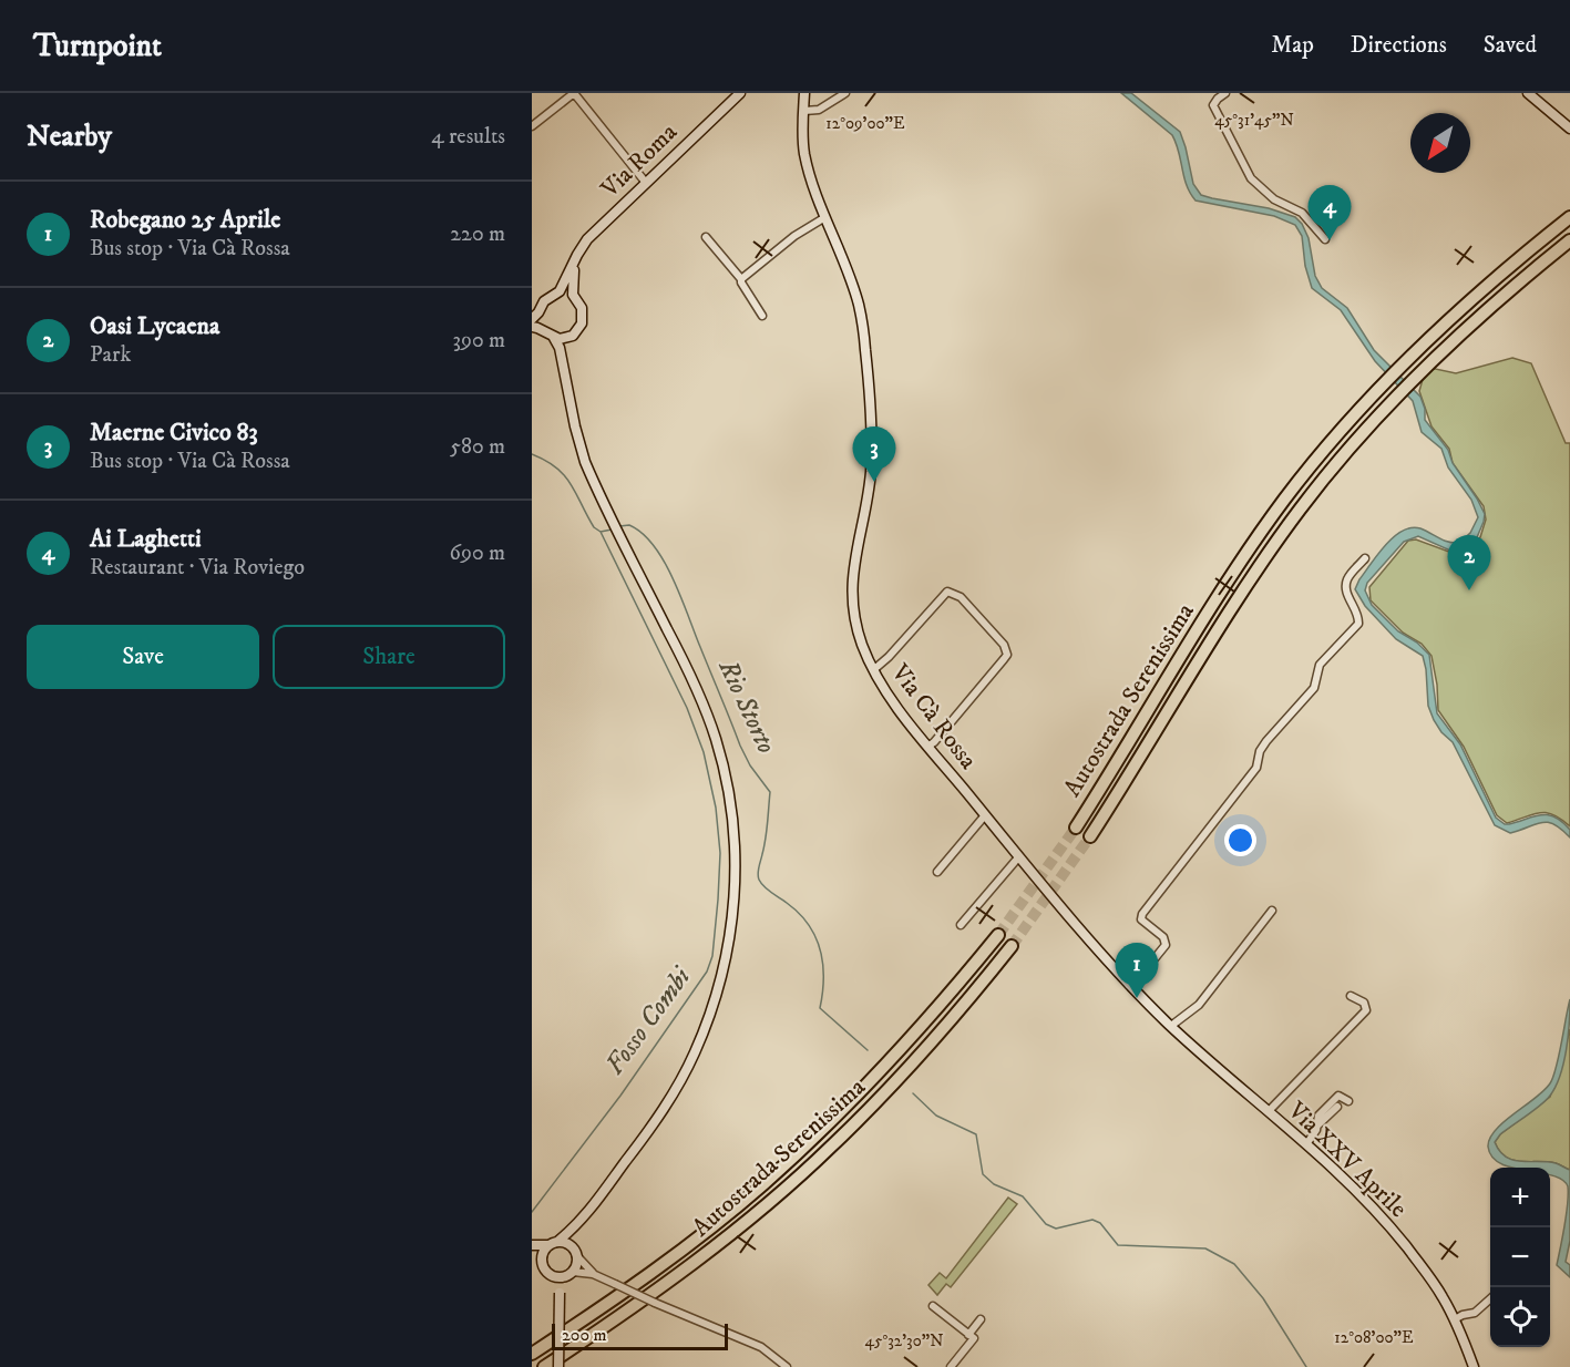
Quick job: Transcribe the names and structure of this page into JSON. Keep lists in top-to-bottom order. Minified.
{"streets":{"highway":["Autostrada Serenissima"],"main road":["Via Roma","Via Cà Rossa","Via XXV Aprile"]},"crossings":[["Via Cà Rossa","Via XXV Aprile"]],"water":["Rio Storto","Fosso Combi"],"scale_bar":"200 m","north":"bottom left","page":{"header":"Turnpoint","nav":["Map","Directions","Saved"],"heading":["Nearby","4 results"],"list":[{"mark":"1","name":"Robegano 25 Aprile","note":"Bus stop · Via Cà Rossa","value":"220 m"},{"mark":"2","name":"Oasi Lycaena","note":"Park","value":"390 m"},{"mark":"3","name":"Maerne Civico 83","note":"Bus stop · Via Cà Rossa","value":"580 m"},{"mark":"4","name":"Ai Laghetti","note":"Restaurant · Via Roviego","value":"690 m"}],"pins":["4","3","2","1"],"buttons":["Save","Share"],"map_buttons":["+","−"],"scale":"200 m"},"coordinates":["45°31'45\"N","12°09'00\"E","12°08'00\"E","45°32'30\"N"]}
